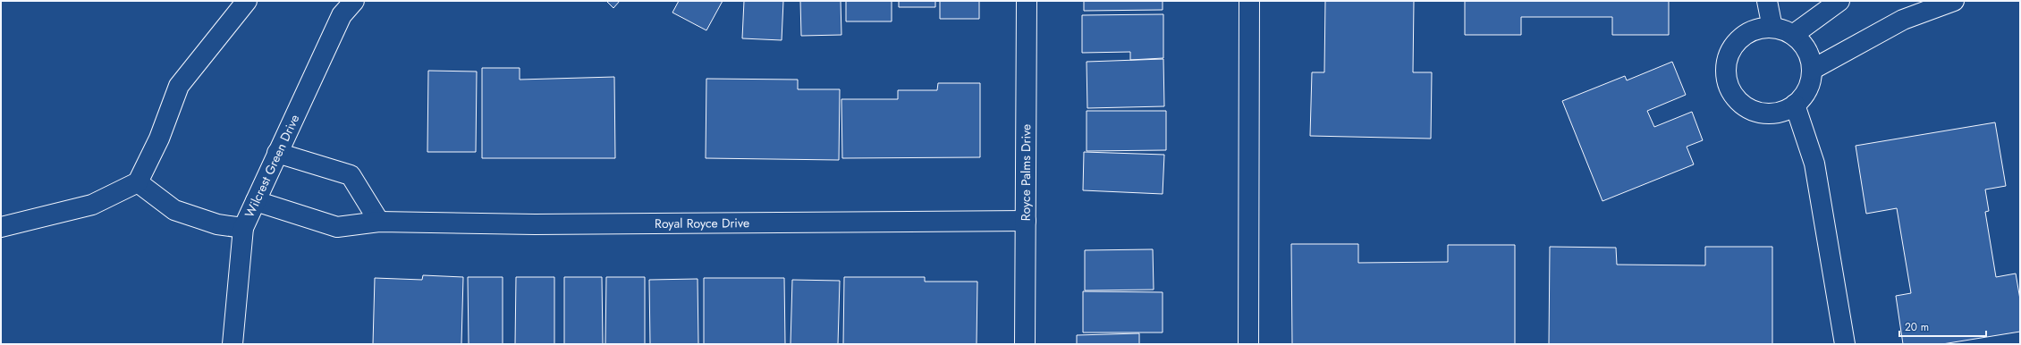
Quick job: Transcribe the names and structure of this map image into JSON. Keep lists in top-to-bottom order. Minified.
{"streets":{"street":["Wilcrest Green Drive","Royce Palms Drive","Royal Royce Drive"]},"crossings":[["Wilcrest Green Drive","Royal Royce Drive"],["Royce Palms Drive","Royal Royce Drive"]],"scale_bar":"20 m"}
